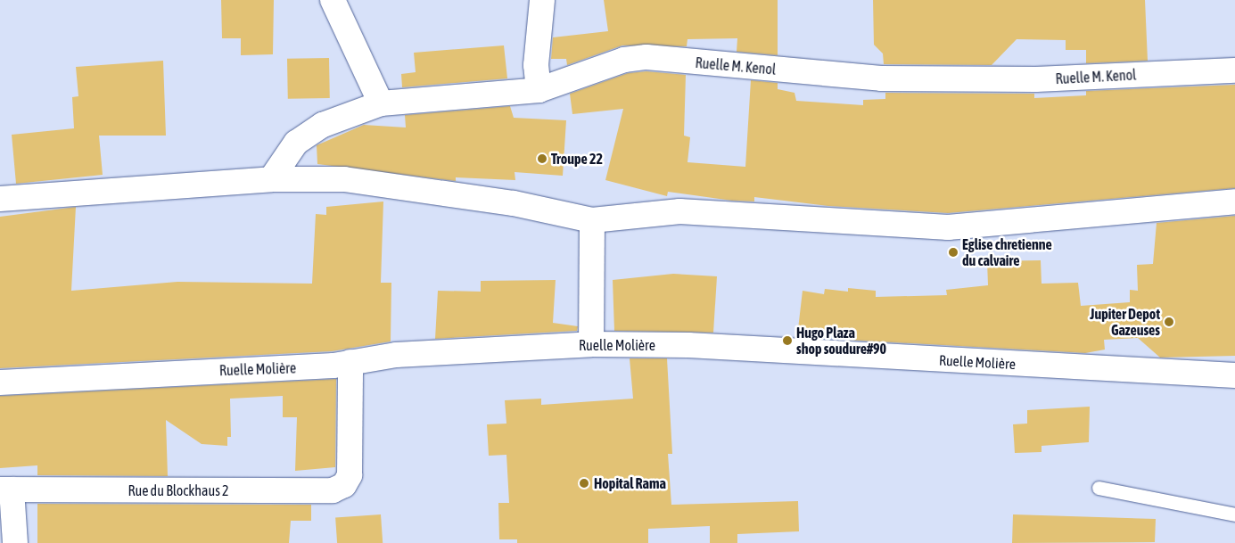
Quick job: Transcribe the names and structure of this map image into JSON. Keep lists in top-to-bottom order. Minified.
{"streets":{"street":["Ruelle M. Kenol","Ruelle Molière","Rue du Blockhaus 2"]},"crossings":[["Ruelle Molière","Rue du Blockhaus 2"]],"places":["Troupe 22","Eglise chretienne du calvaire","Jupiter Depot Gazeuses","Hugo Plaza shop soudure#90","Hopital Rama"]}
